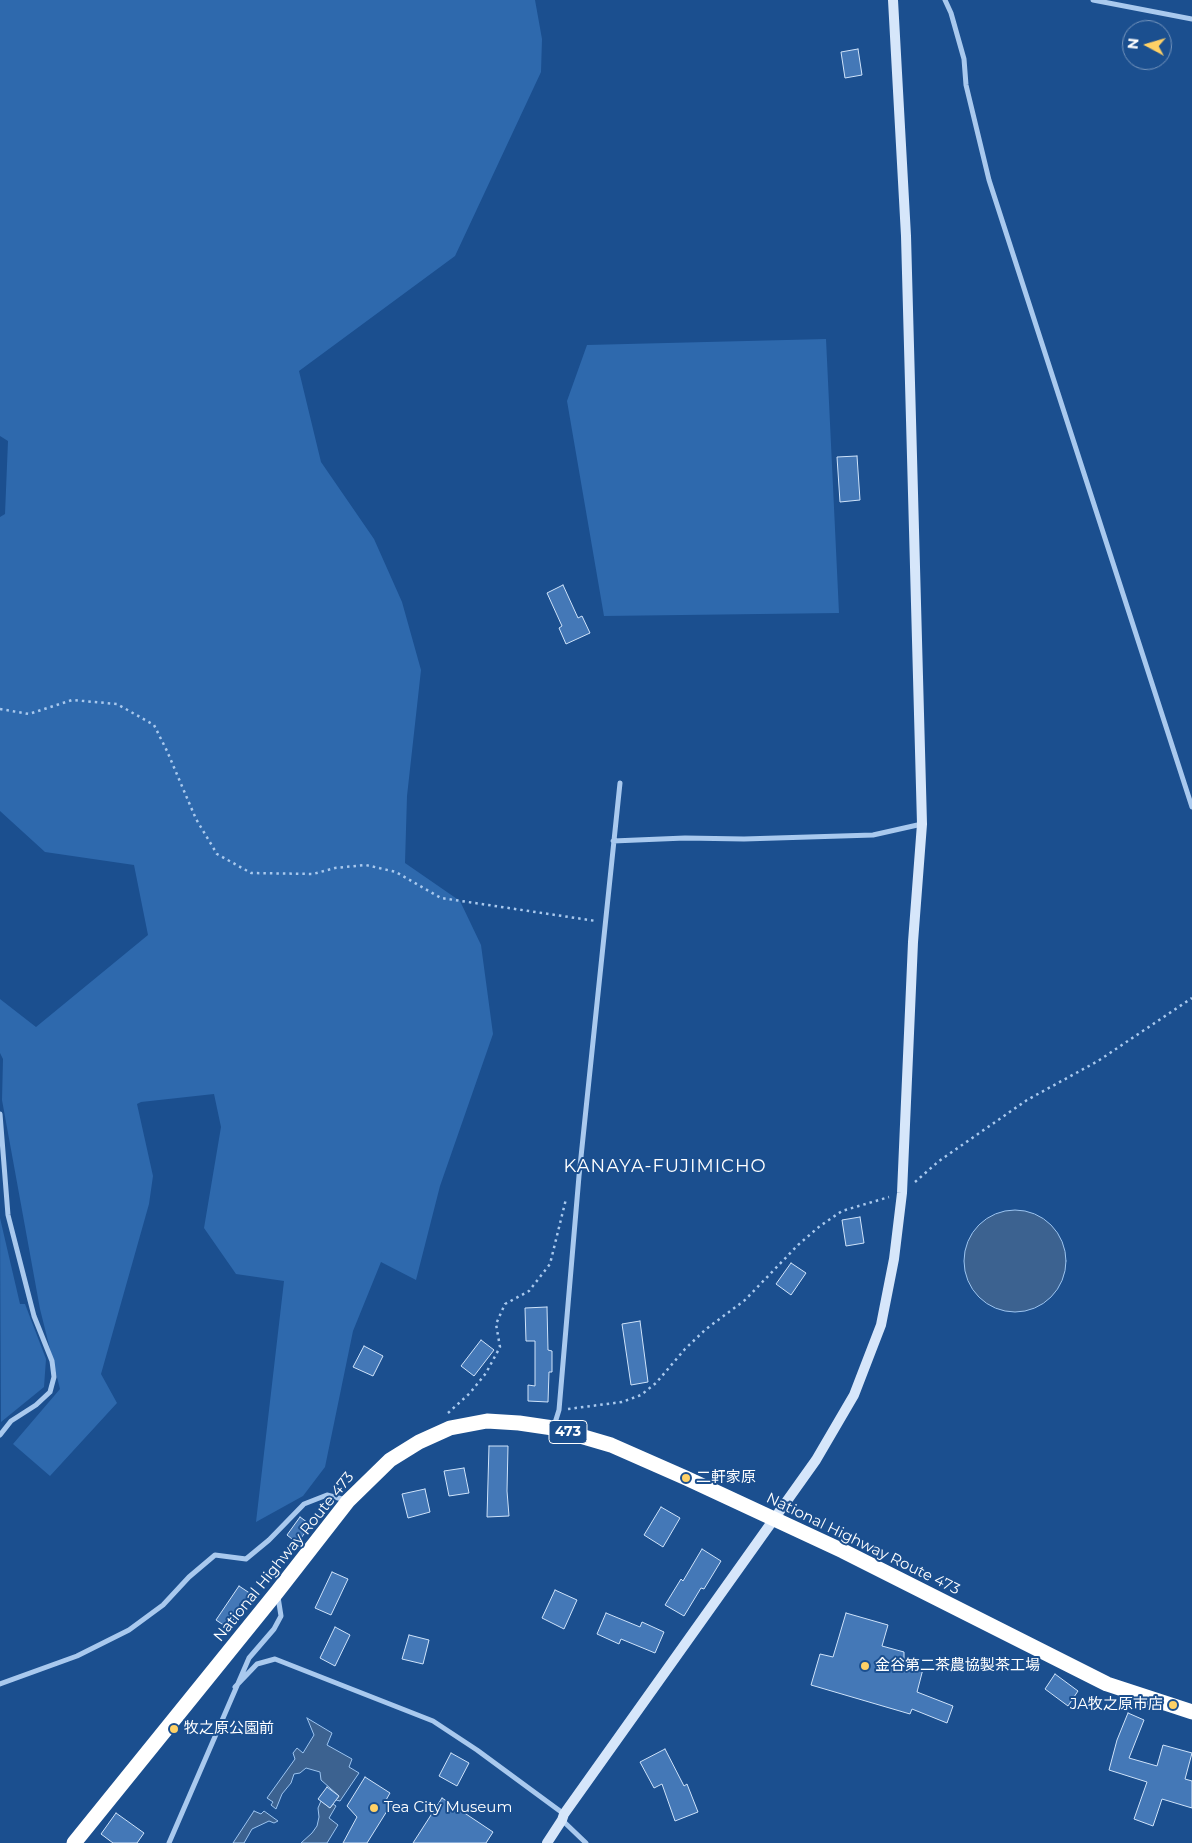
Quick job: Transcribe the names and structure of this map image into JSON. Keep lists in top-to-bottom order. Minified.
{"streets":{"highway":["473","National Highway Route 473"]},"districts":["KANAYA-FUJIMICHO"],"places":["二軒家原","金谷第二茶農協製茶工場","JA牧之原市店","牧之原公園前","Tea City Museum"],"north":"left"}
